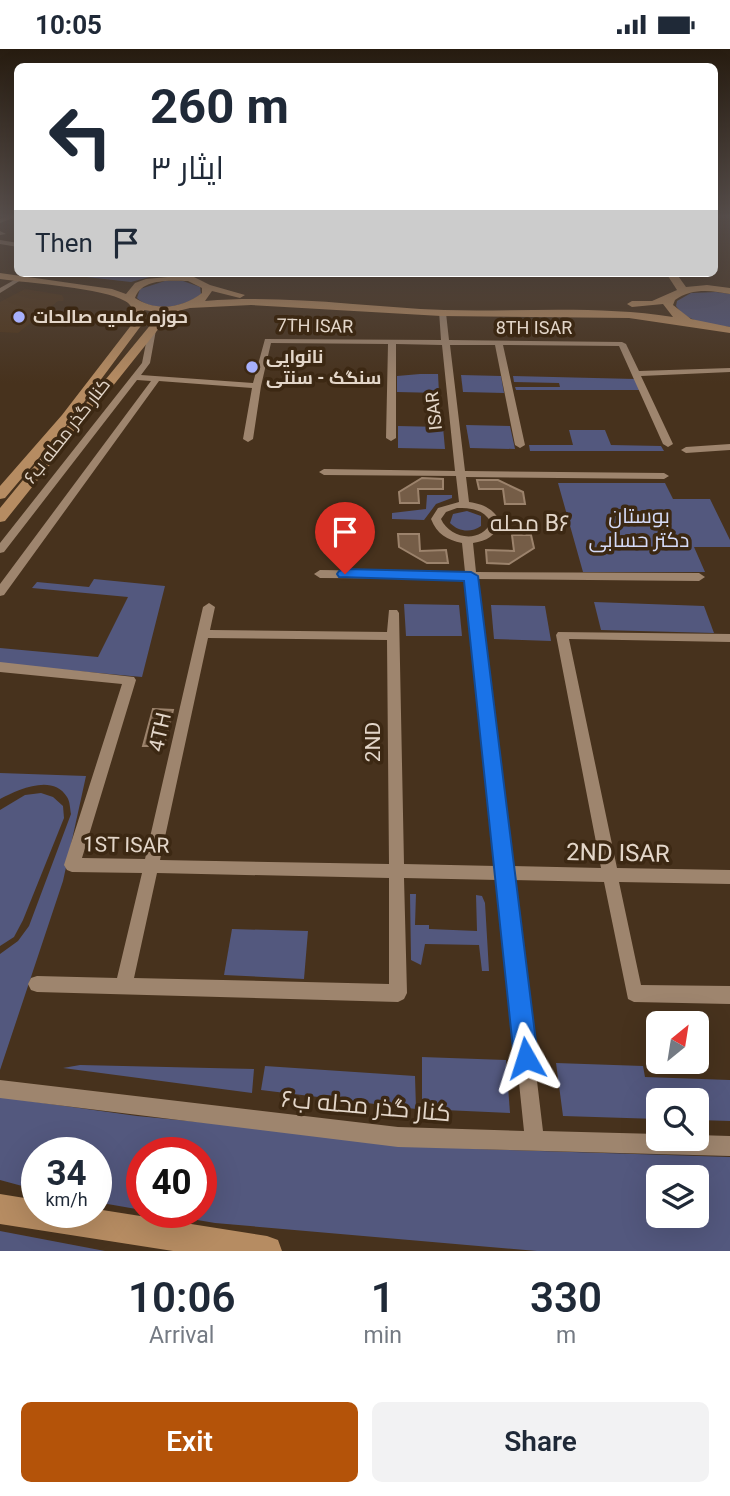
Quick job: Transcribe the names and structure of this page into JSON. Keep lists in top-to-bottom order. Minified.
{"streets":{"street":["7TH ISAR","8TH ISAR","ISAR","کنار گذر محله ب۶","4TH","2ND","1ST ISAR","2ND ISAR"]},"crossings":[["7TH ISAR","8TH ISAR"],["7TH ISAR","ISAR"],["8TH ISAR","ISAR"],["4TH","2ND"],["4TH","1ST ISAR"],["2ND","1ST ISAR"],["1ST ISAR","2ND ISAR"]],"districts":["محله B۶"],"parks":["بوستان دکتر حسابی"],"places":["حوزه علمیه صالحات","نانوایی سنگک - سنتی"],"north":"top right","page":{"status":"10:05","turn":["260 m","ایثار ۳"],"then":"Then","speed":"34 km/h","limit":"40","eta":["10:06","Arrival","1","min","330","m"],"buttons":["Exit","Share"]}}
